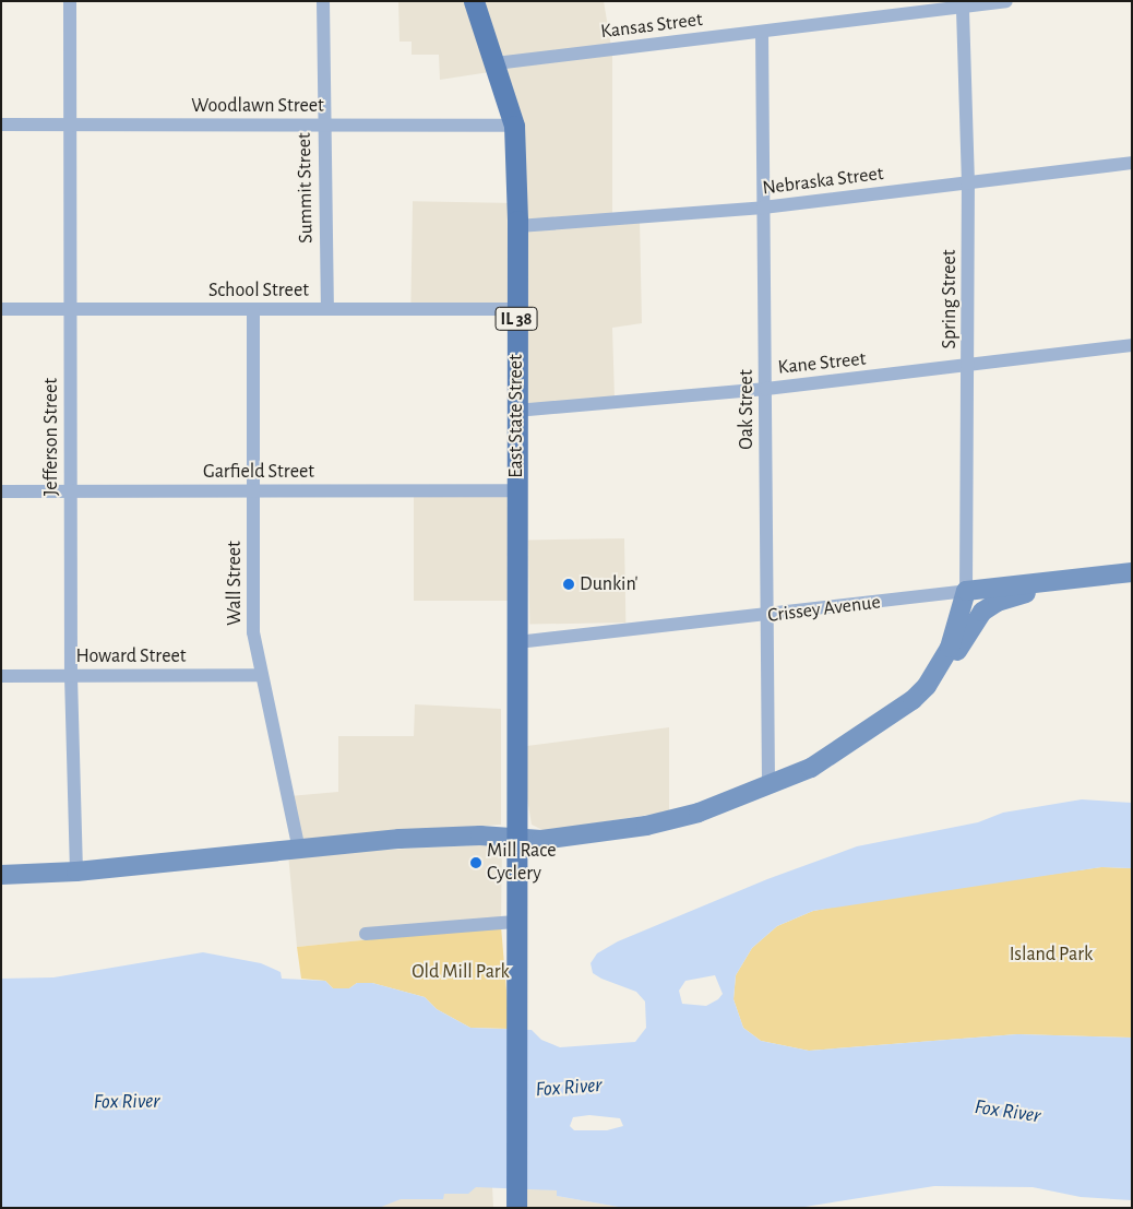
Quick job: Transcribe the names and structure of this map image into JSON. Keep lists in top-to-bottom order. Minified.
{"streets":{"main road":["IL 38","East State Street","Crissey Avenue"],"street":["Kansas Street","Woodlawn Street","Nebraska Street","Summit Street","School Street","Spring Street","Kane Street","Oak Street","Jefferson Street","Garfield Street","Wall Street","Howard Street"]},"crossings":[["Kansas Street","Spring Street"],["Kansas Street","Oak Street"],["Kansas Street","East State Street"],["Woodlawn Street","Summit Street"],["Woodlawn Street","East State Street"],["Woodlawn Street","Jefferson Street"],["Nebraska Street","Spring Street"],["Nebraska Street","Oak Street"],["Nebraska Street","East State Street"],["Summit Street","School Street"],["School Street","East State Street"],["School Street","Jefferson Street"],["School Street","Wall Street"],["Spring Street","Kane Street"],["Spring Street","Crissey Avenue"],["IL 38","East State Street"],["Kane Street","Oak Street"],["Kane Street","East State Street"],["Oak Street","Crissey Avenue"],["East State Street","Garfield Street"],["East State Street","Crissey Avenue"],["Jefferson Street","Garfield Street"],["Jefferson Street","Howard Street"],["Garfield Street","Wall Street"],["Wall Street","Howard Street"]],"water":["Fox River"],"parks":["Island Park","Old Mill Park"],"places":["Dunkin'","Mill Race Cyclery"]}
